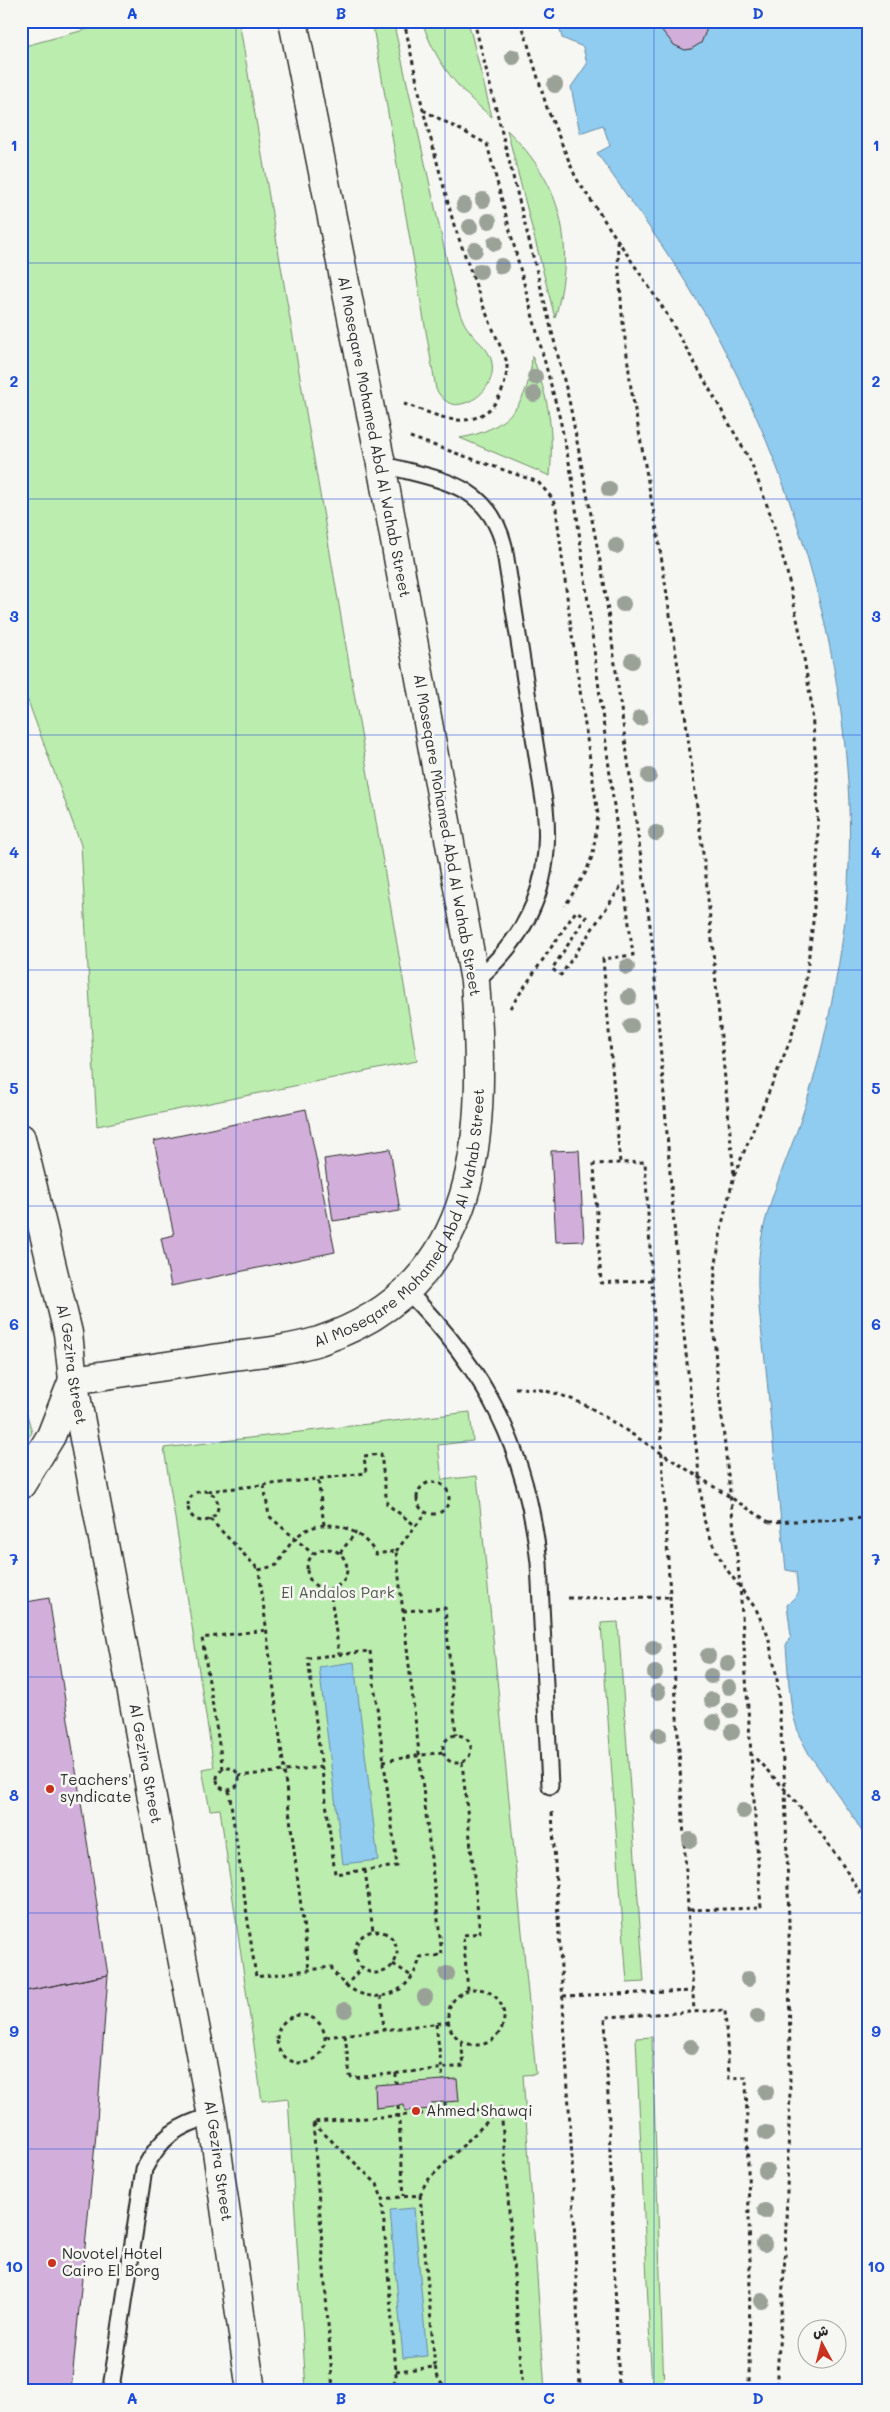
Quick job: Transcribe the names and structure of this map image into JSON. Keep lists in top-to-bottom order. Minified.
{"streets":{"street":["Al Moseqare Mohamed Abd Al Wahab Street","Al Gezira Street"]},"crossings":[["Al Moseqare Mohamed Abd Al Wahab Street","Al Gezira Street"]],"parks":["El Andalos Park"],"places":["Teachers' syndicate","Ahmed Shawqi","Novotel Hotel Cairo El Borg"],"north":"top","grid":{"columns":["A","B","C","D"],"rows":["1","2","3","4","5","6","7","8","9","10"]}}
